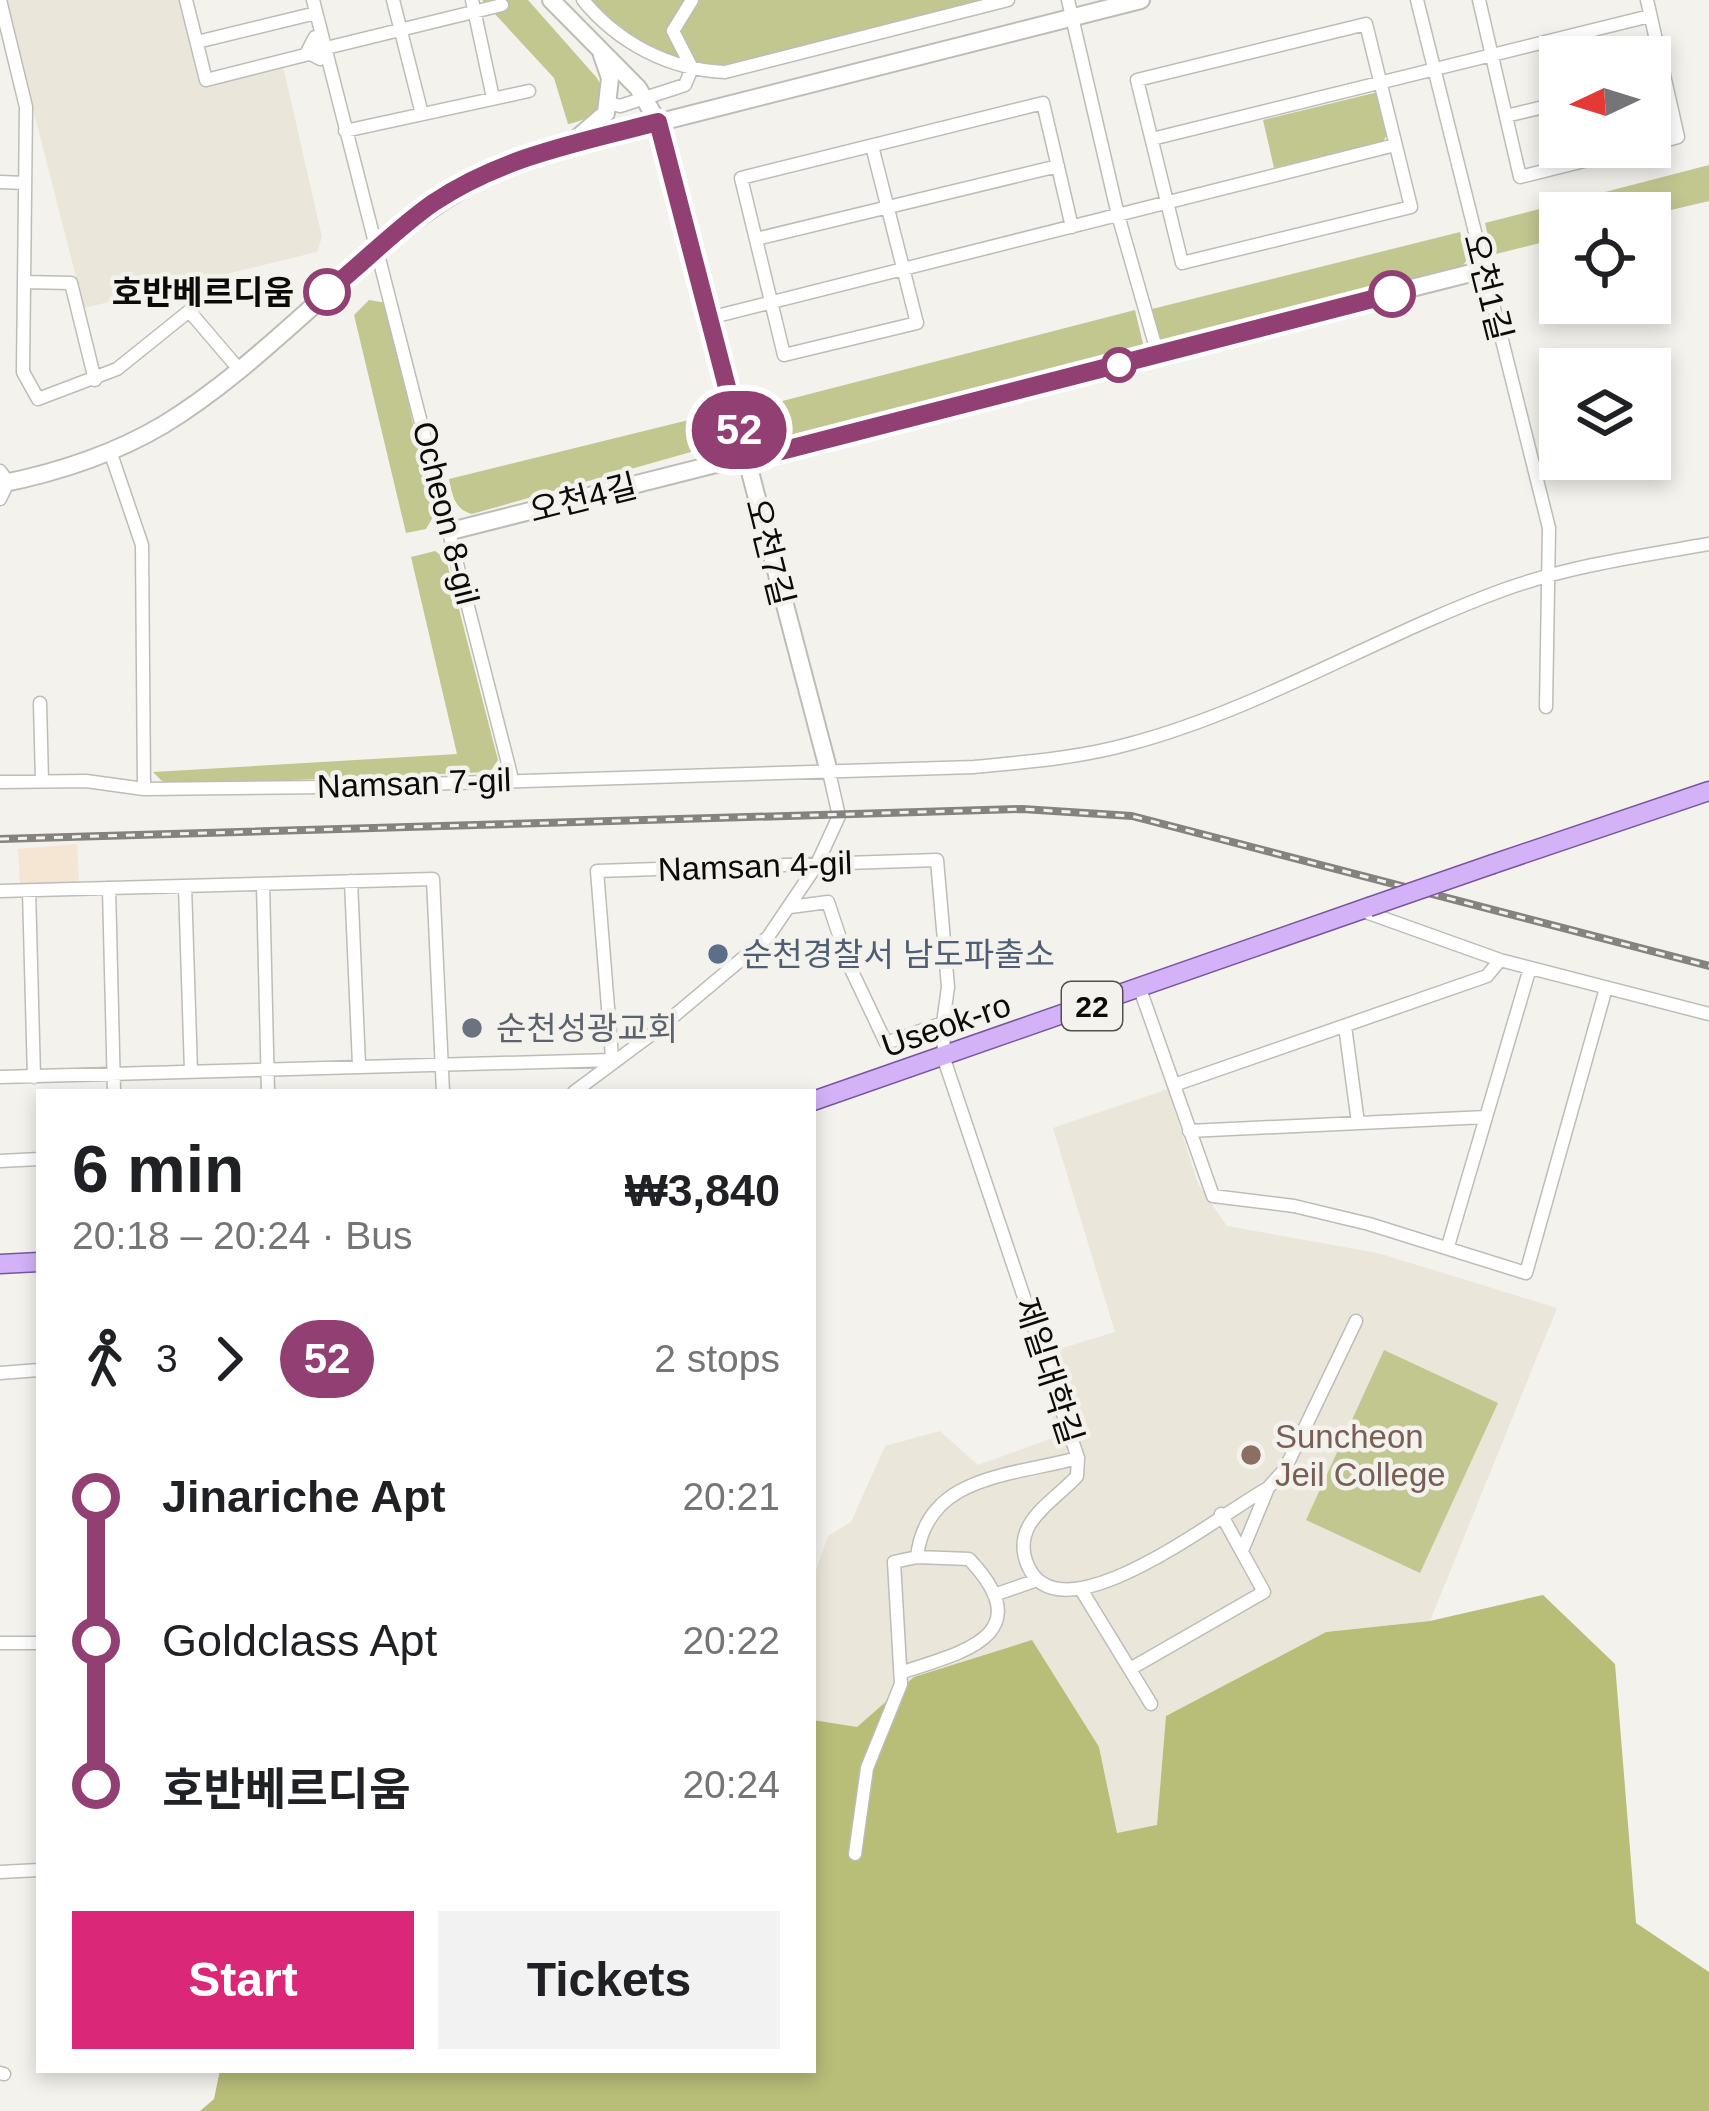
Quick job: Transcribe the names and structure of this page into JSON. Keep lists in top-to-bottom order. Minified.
{"streets":{"main road":["22","Useok-ro"],"street":["오천1길","오천4길","Ocheon 8-gil","오천7길","Namsan 7-gil","Namsan 4-gil","제일대학길"]},"crossings":[["오천1길","오천4길"],["오천1길","Namsan 7-gil"],["오천4길","Ocheon 8-gil"],["오천4길","오천7길"],["Ocheon 8-gil","Namsan 7-gil"],["오천7길","Namsan 7-gil"],["Namsan 4-gil","제일대학길"],["22","Useok-ro"],["Useok-ro","제일대학길"]],"places":["호반베르디움","순천경찰서 남도파출소","순천성광교회","Suncheon Jeil College"],"lines":["bus line 52"],"north":"left","page":{"on_map":"52","heading":["6 min","20:18 – 20:24 · Bus","₩3,840"],"legs":["3","52","2 stops"],"list":[{"name":"Jinariche Apt","value":"20:21"},{"name":"Goldclass Apt","value":"20:22"},{"name":"호반베르디움","value":"20:24"}],"buttons":["Start","Tickets"]}}
